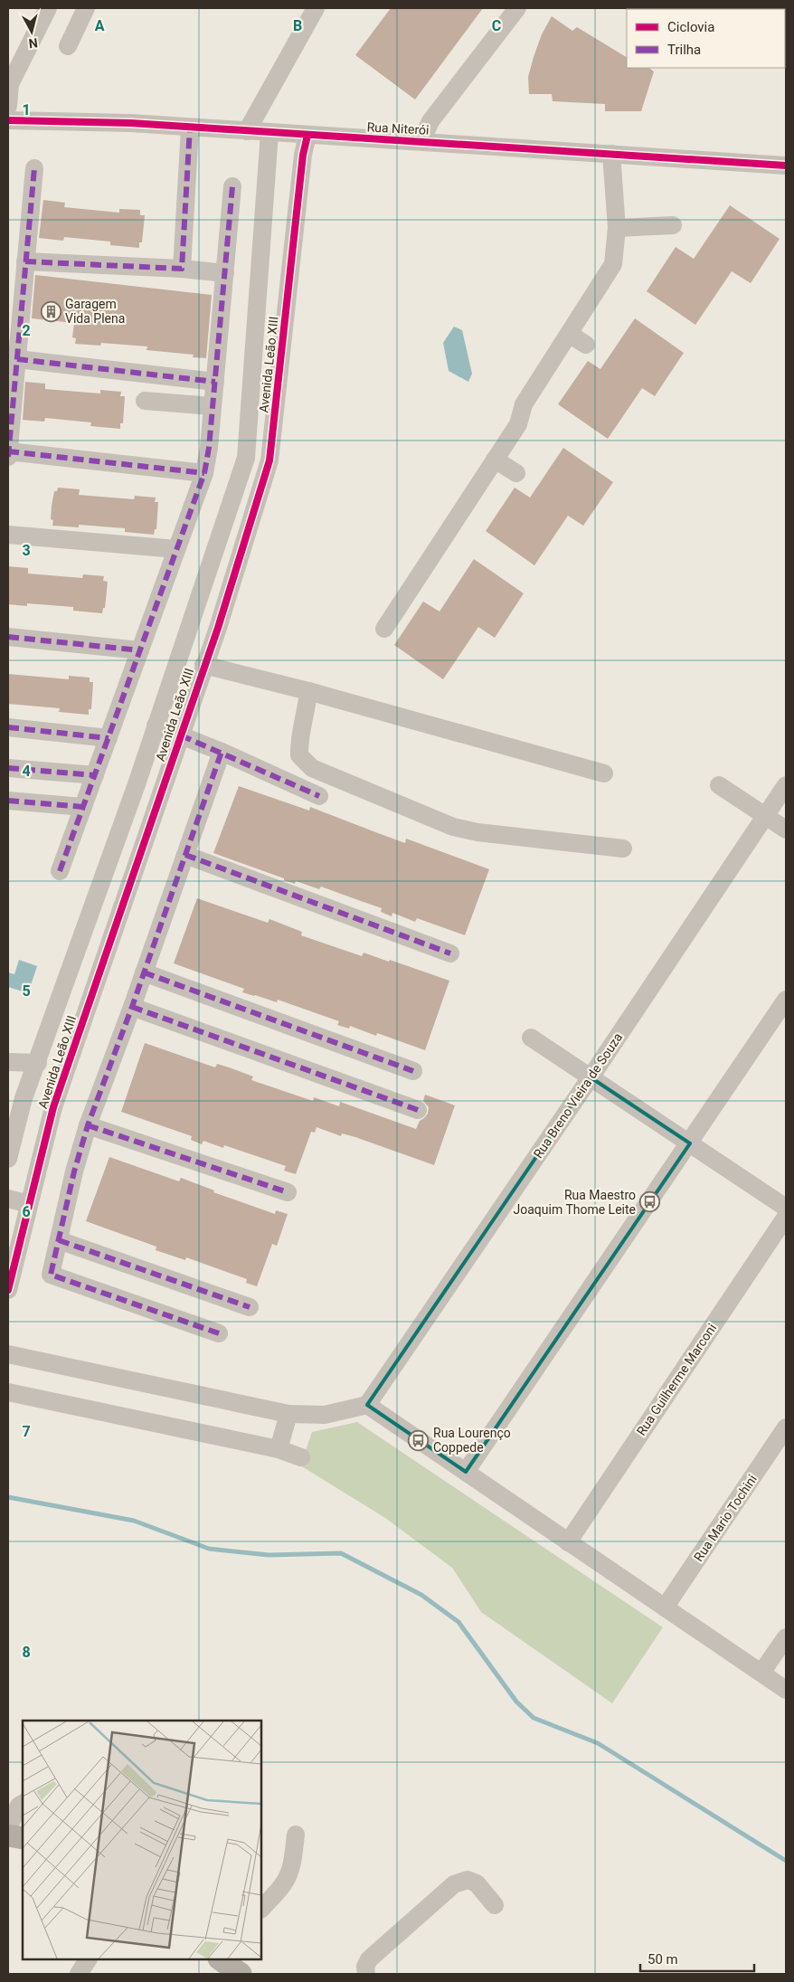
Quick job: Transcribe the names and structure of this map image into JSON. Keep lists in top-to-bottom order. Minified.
{"streets":{"street":["Rua Niterói","Avenida Leão XIII","Rua Breno Vieira de Souza","Rua Guilherme Marconi","Rua Mario Tochini"]},"crossings":[["Rua Niterói","Avenida Leão XIII"]],"places":{"building":["Garagem Vida Plena"],"bus stop":["Rua Maestro Joaquim Thome Leite","Rua Lourenço Coppede"]},"legend":["Ciclovia","Trilha"],"scale_bar":"50 m","north":"bottom","grid":{"columns":["A","B","C"],"rows":["1","2","3","4","5","6","7","8"]}}
